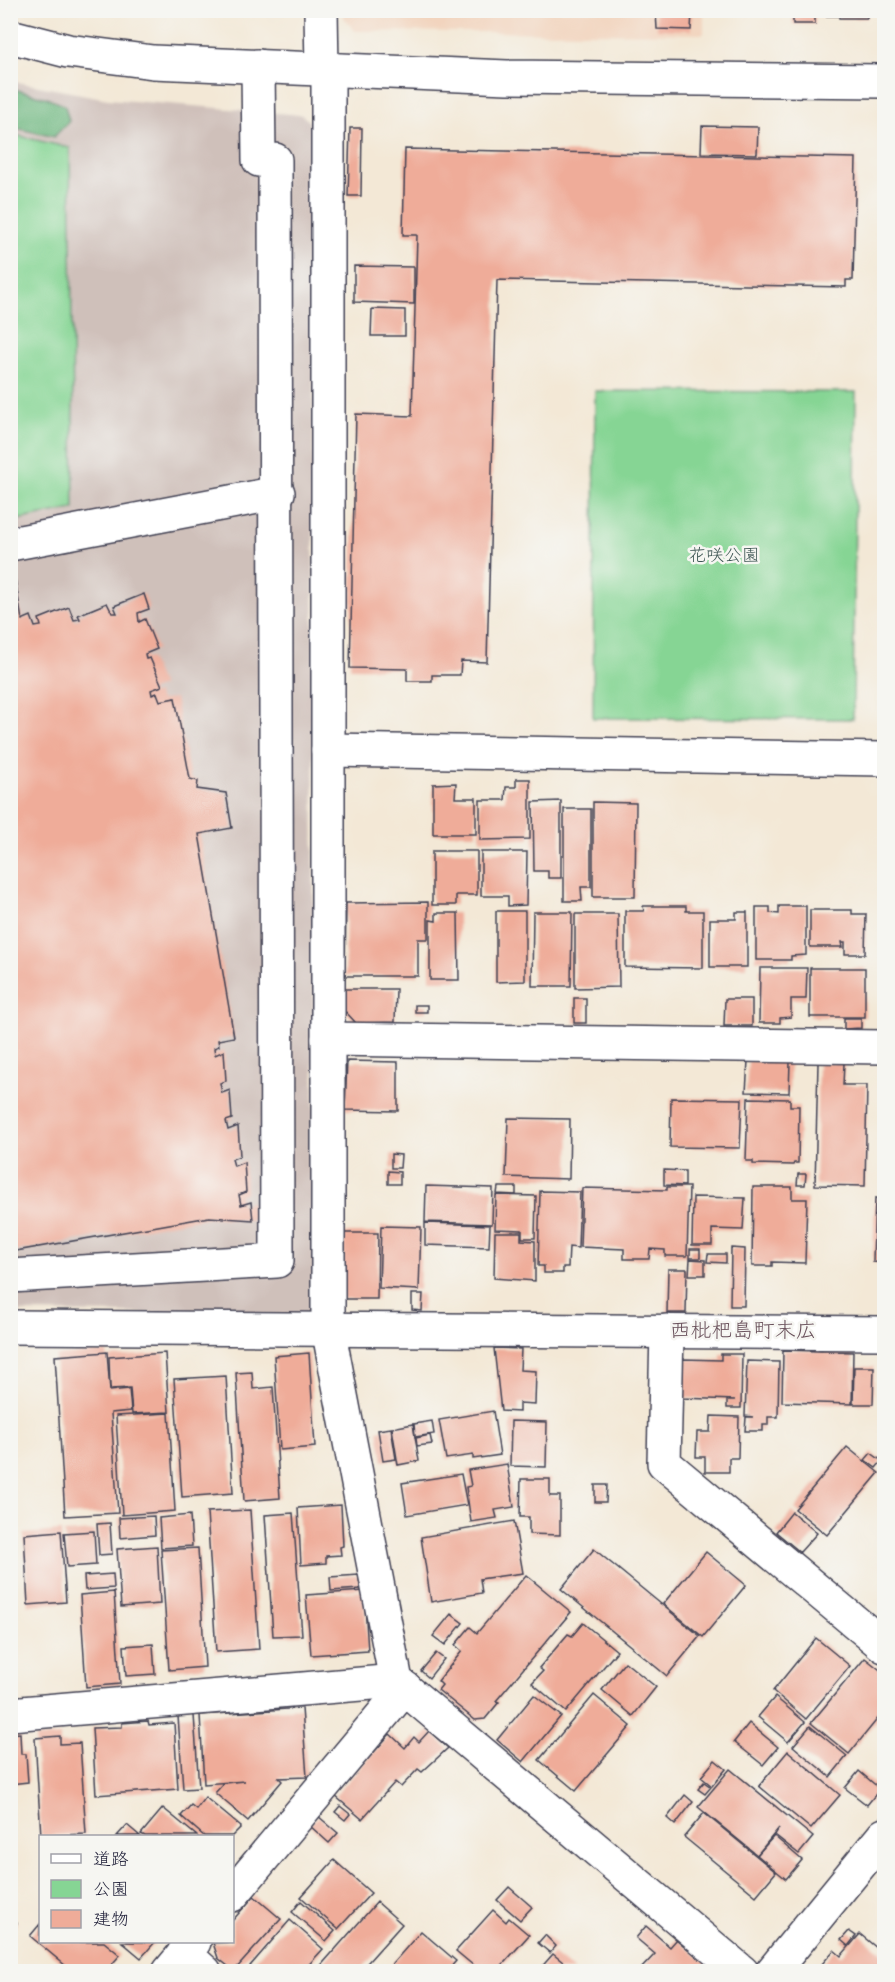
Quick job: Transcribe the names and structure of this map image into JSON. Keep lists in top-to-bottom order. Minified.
{"districts":["西枇杷島町末広"],"parks":["花咲公園"],"legend":["道路","公園","建物"]}
